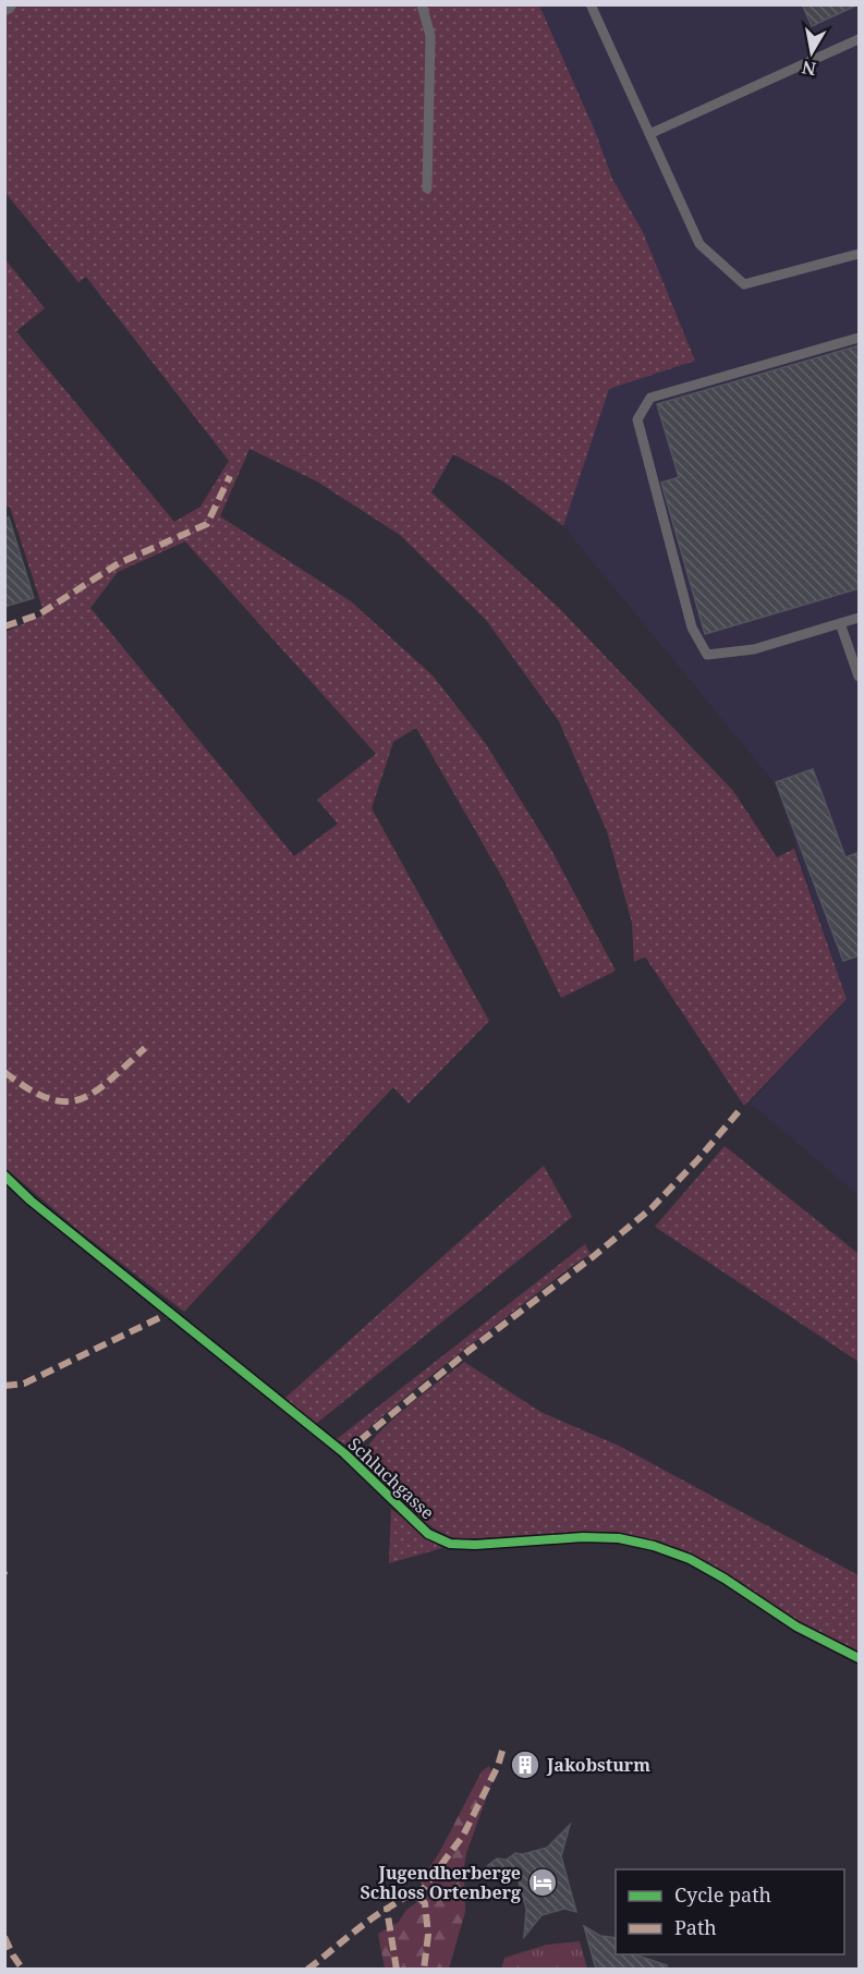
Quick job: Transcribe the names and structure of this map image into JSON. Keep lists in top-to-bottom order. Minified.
{"streets":{"lane":["Schluchgasse"]},"places":{"building":["Jakobsturm"],"hotel":["Jugendherberge Schloss Ortenberg"]},"legend":["Cycle path","Path"],"north":"bottom"}
